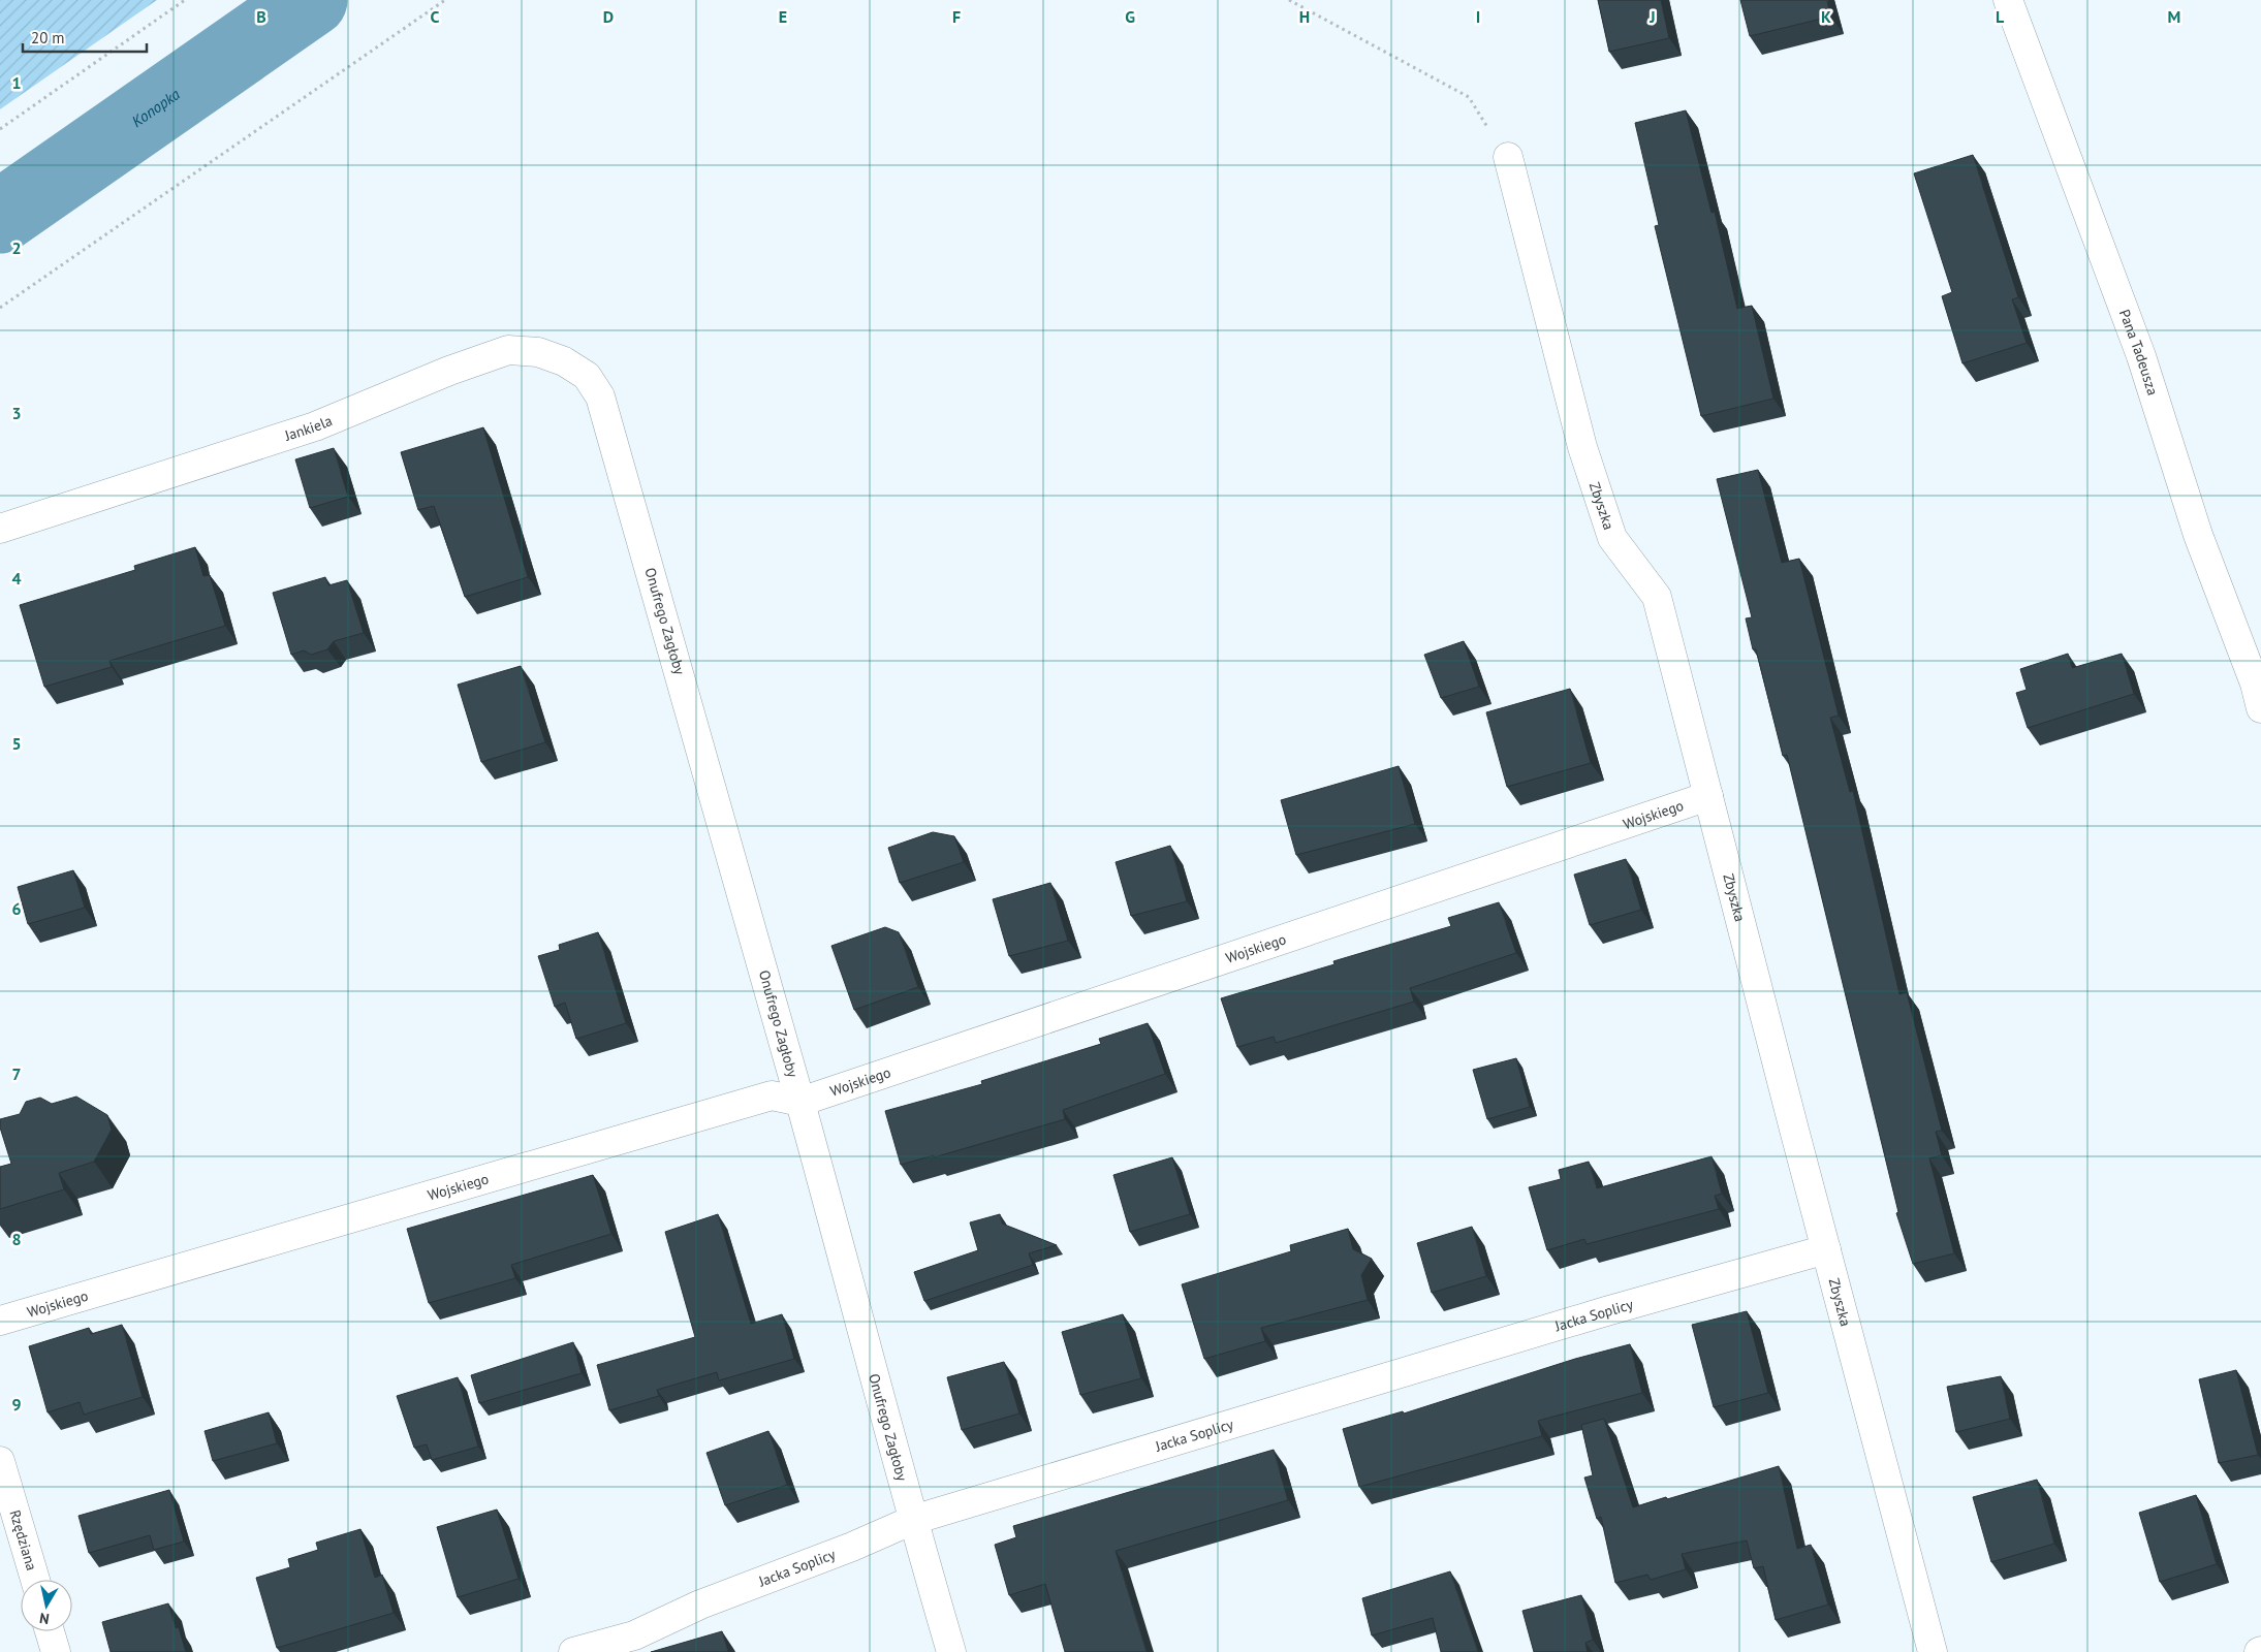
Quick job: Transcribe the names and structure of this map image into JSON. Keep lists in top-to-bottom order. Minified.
{"streets":{"street":["Pana Tadeusza","Jankiela","Zbyszka","Onufrego Zagłoby","Wojskiego","Jacka Soplicy","Rzędziana"]},"crossings":[["Jankiela","Onufrego Zagłoby"],["Zbyszka","Wojskiego"],["Zbyszka","Jacka Soplicy"],["Onufrego Zagłoby","Wojskiego"],["Onufrego Zagłoby","Jacka Soplicy"]],"water":["Konopka"],"scale_bar":"20 m","north":"bottom","grid":{"columns":["B","C","D","E","F","G","H","I","J","K","L","M"],"rows":["1","2","3","4","5","6","7","8","9"]}}
